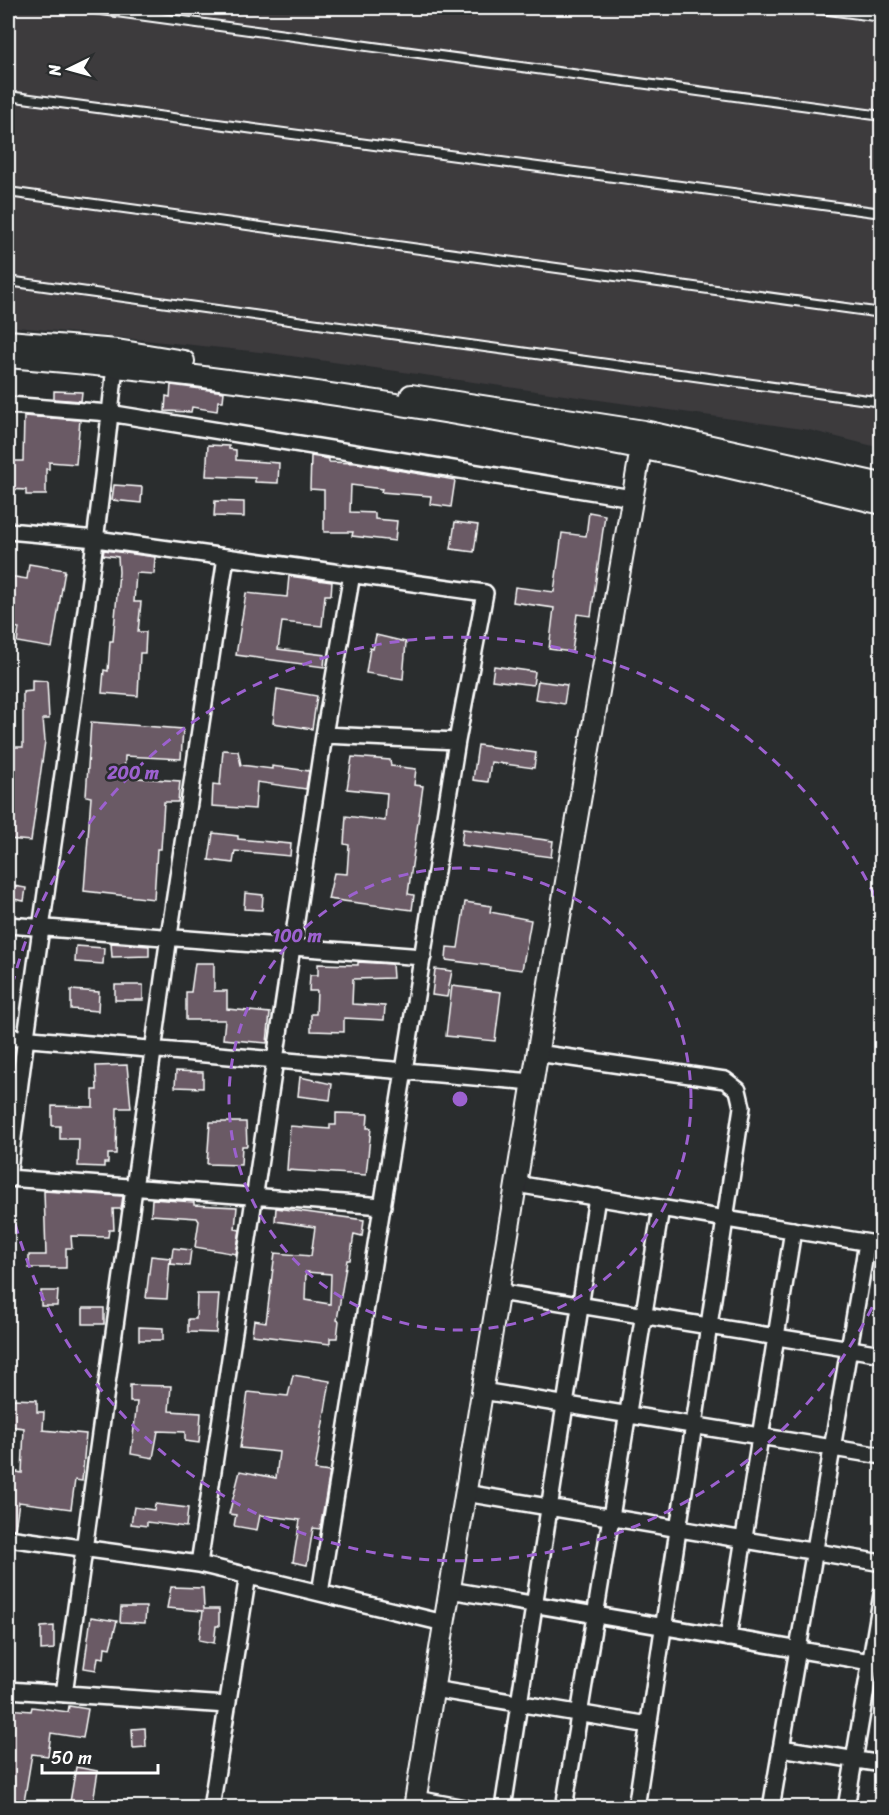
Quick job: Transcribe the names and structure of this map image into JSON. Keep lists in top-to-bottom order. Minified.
{"scale_bar":"50 m","north":"left","rings":["200 m","100 m"]}
